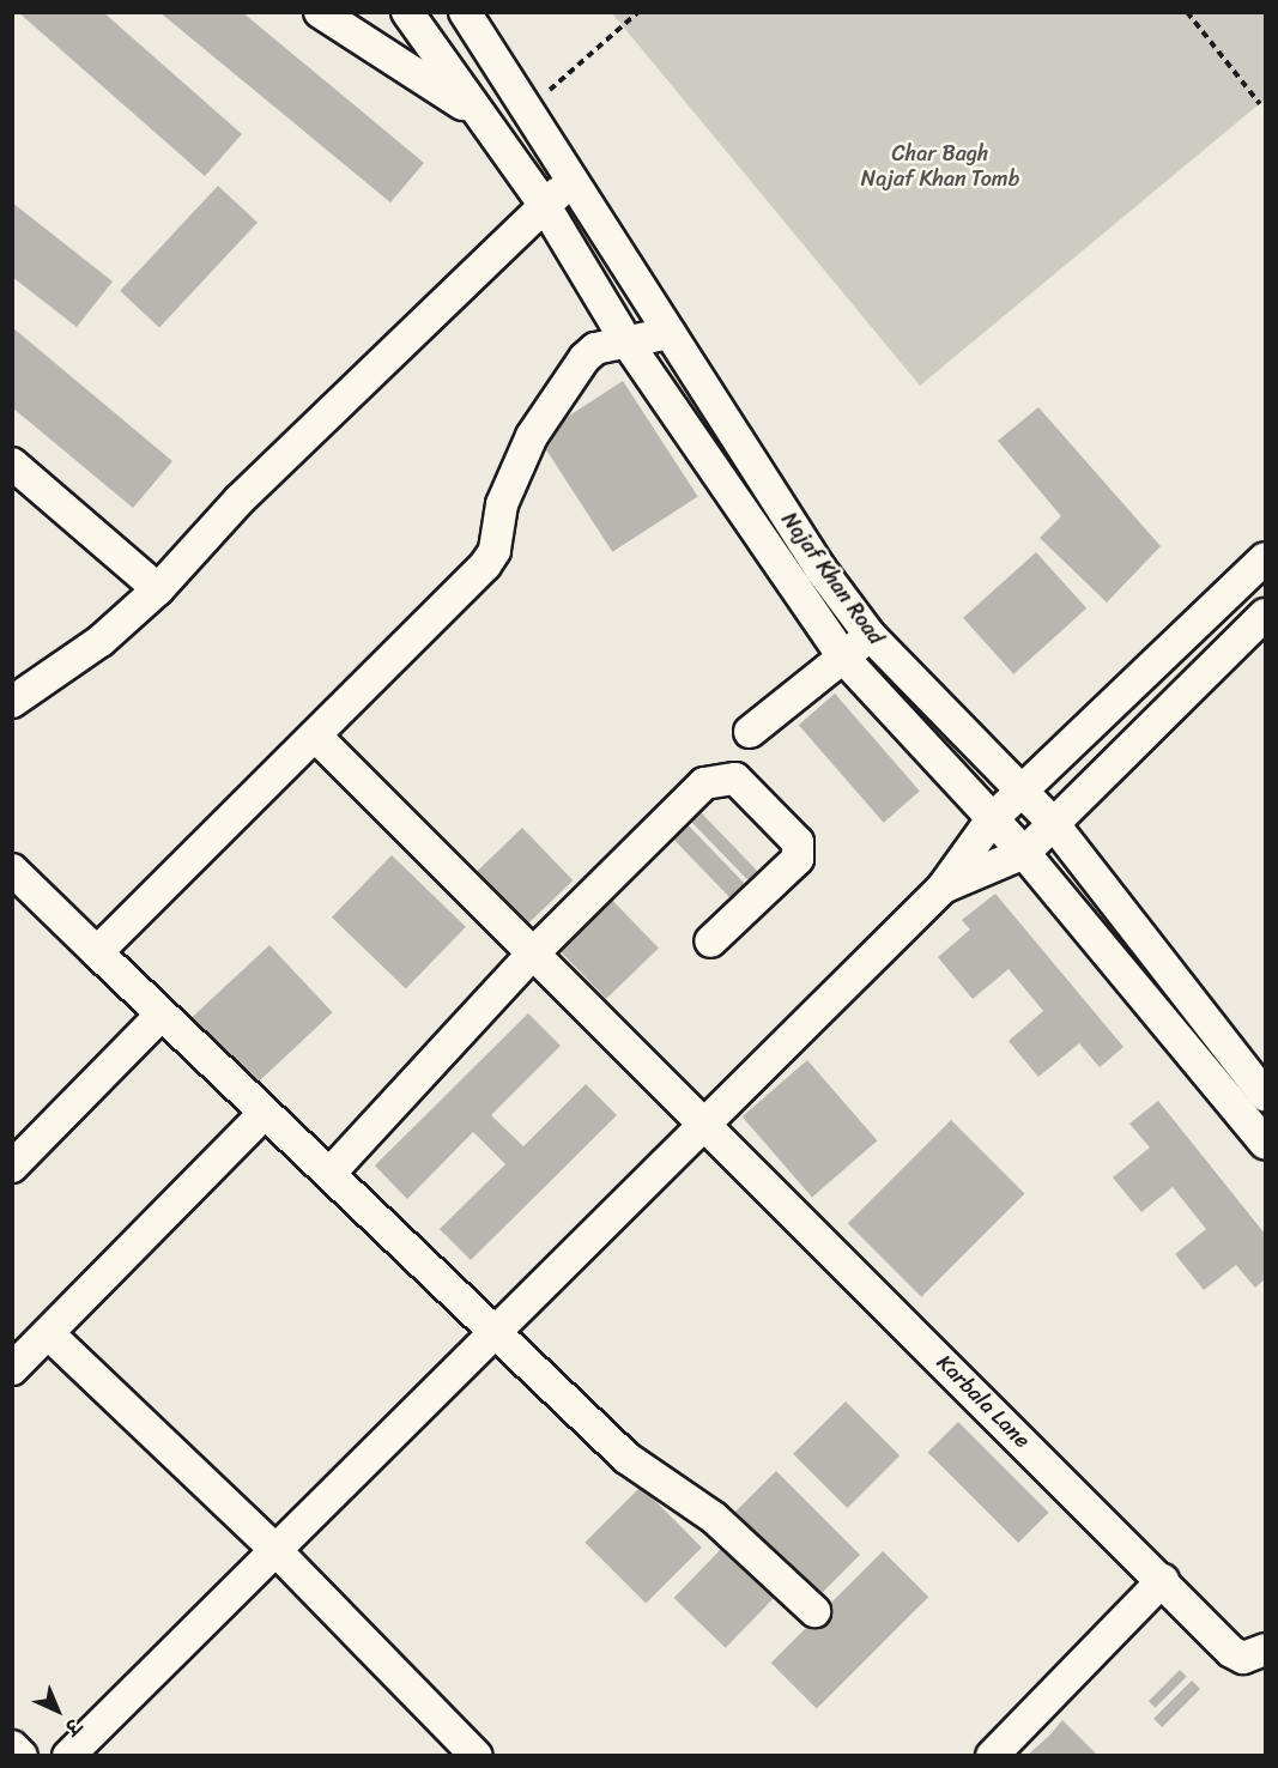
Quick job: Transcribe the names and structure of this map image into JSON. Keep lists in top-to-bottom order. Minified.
{"streets":{"street":["Najaf Khan Road","Karbala Lane"]},"parks":["Char Bagh Najaf Khan Tomb"],"north":"bottom right"}
